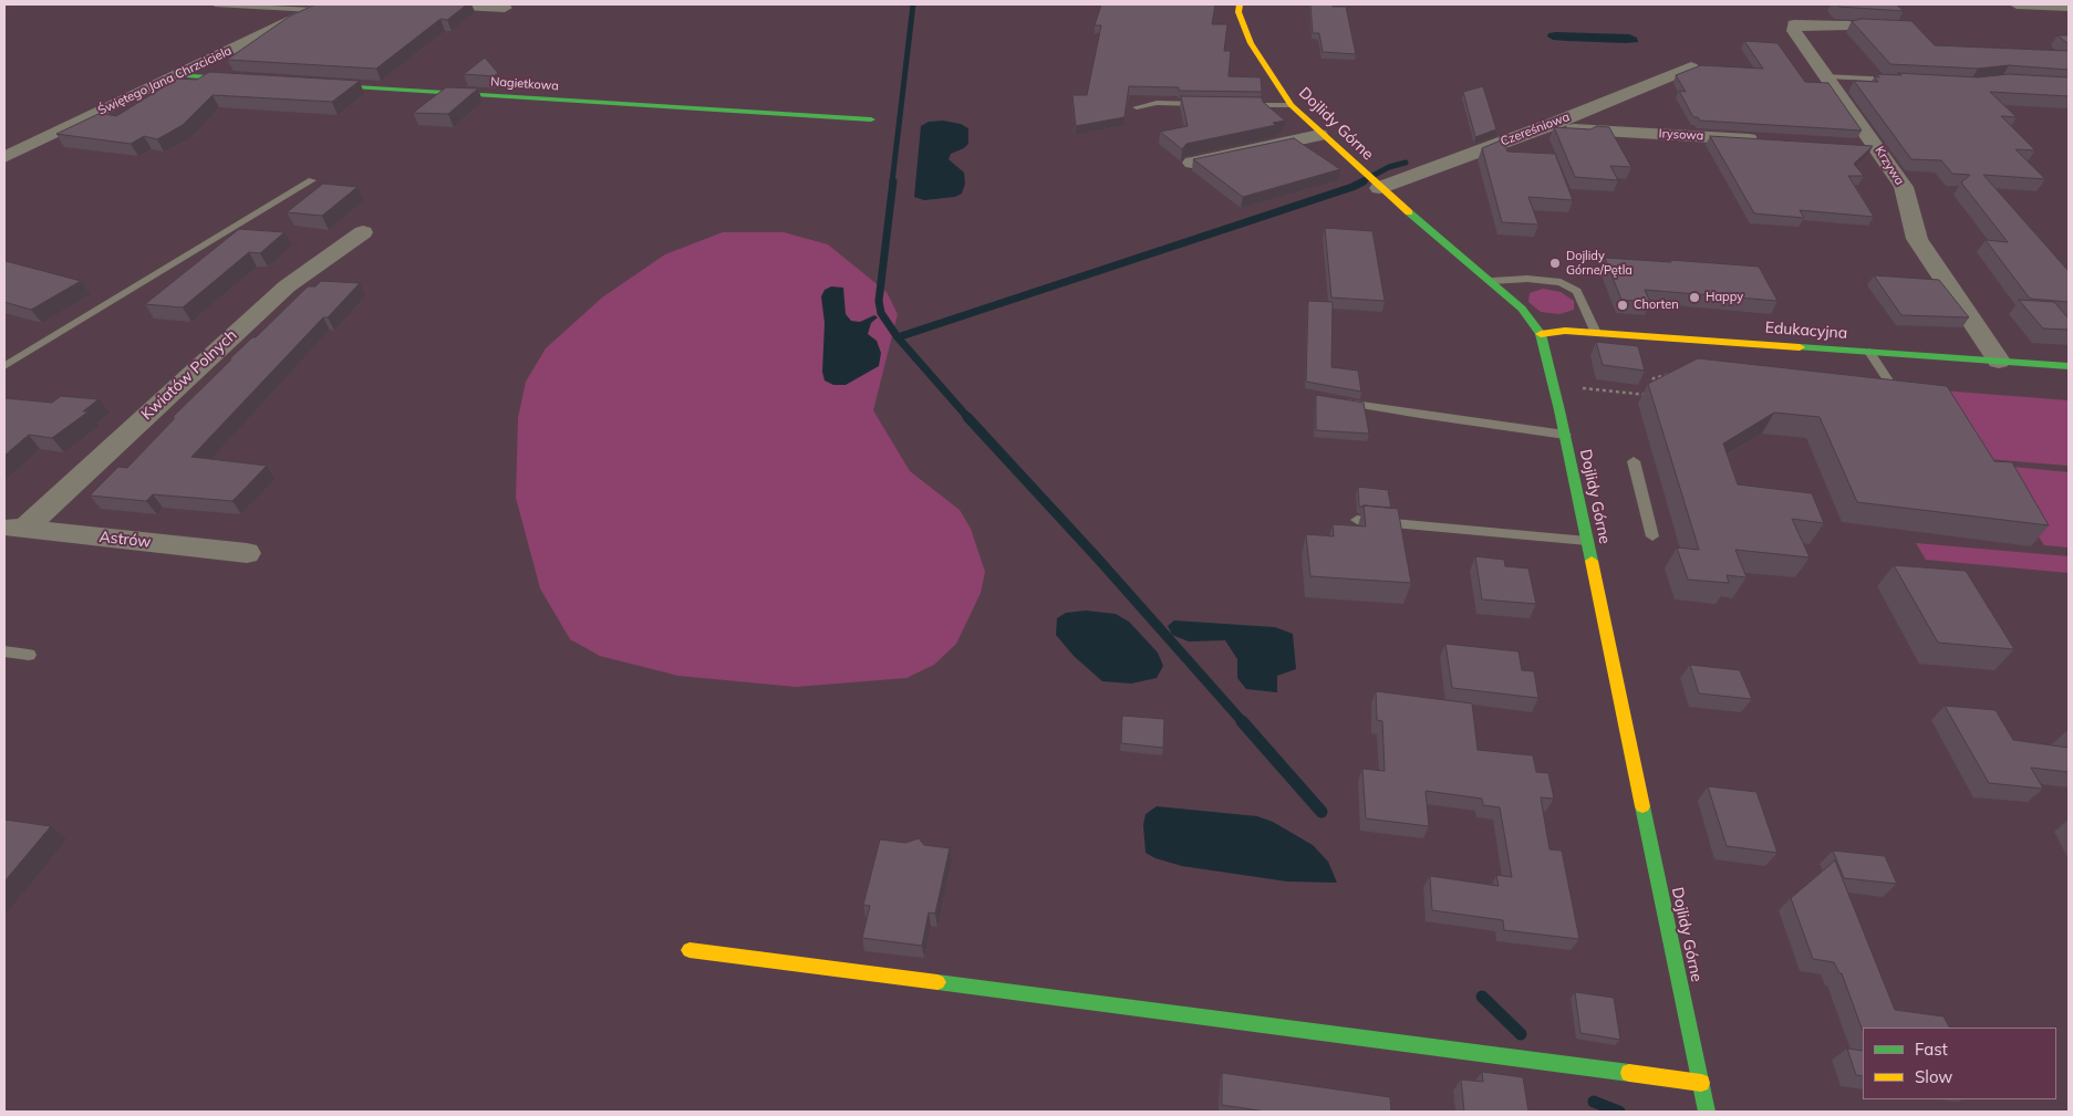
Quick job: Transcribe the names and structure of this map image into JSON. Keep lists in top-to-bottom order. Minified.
{"streets":{"street":["Świętego Jana Chrzciciela","Nagietkowa","Dojlidy Górne","Czereśniowa","Irysowa","Krzywa","Edukacyjna","Kwiatów Polnych","Astrów"]},"crossings":[["Dojlidy Górne","Czereśniowa"],["Dojlidy Górne","Edukacyjna"],["Czereśniowa","Irysowa"],["Krzywa","Edukacyjna"],["Kwiatów Polnych","Astrów"]],"places":["Dojlidy Górne/Pętla","Happy","Chorten"],"legend":["Fast","Slow"]}
